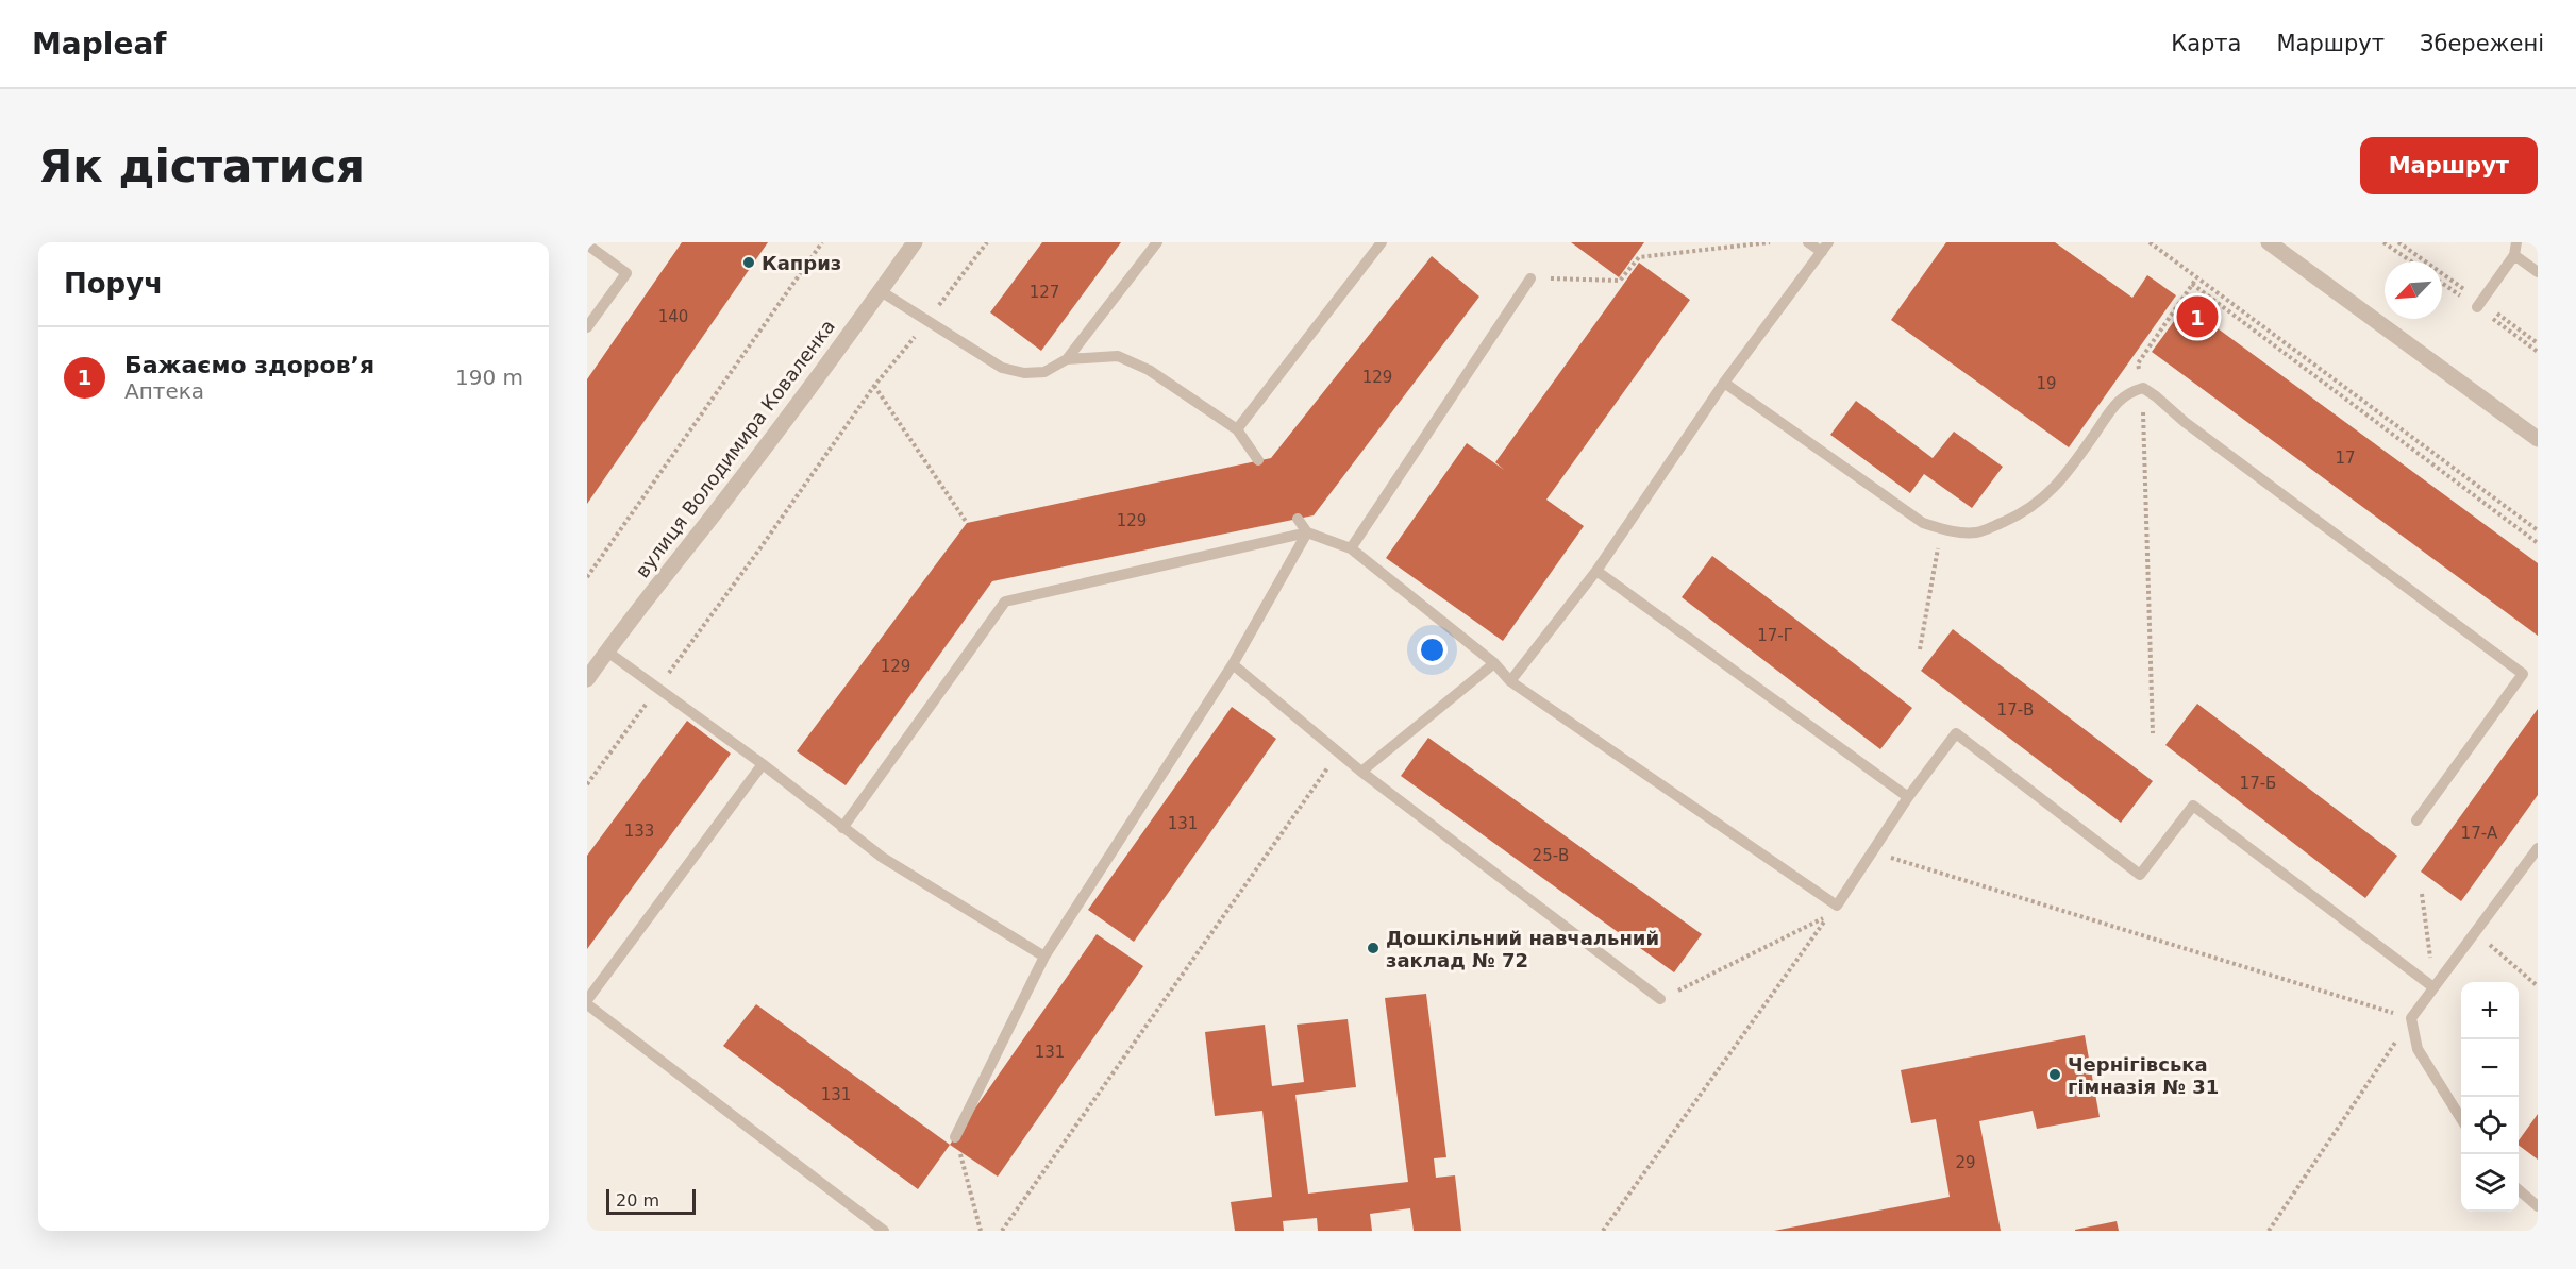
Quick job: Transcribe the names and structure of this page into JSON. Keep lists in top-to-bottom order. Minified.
{"streets":{"street":["вулиця Володимира Коваленка"]},"places":["Каприз","Дошкільний навчальний заклад № 72","Чернігівська гімназія № 31"],"house_numbers":["127","140","129","19","17","129","17-Г","129","17-В","17-Б","131","133","17-А","25-В","131","131","29"],"scale_bar":"20 m","north":"bottom left","page":{"header":"Mapleaf","nav":["Карта","Маршрут","Збережені"],"buttons":"Маршрут","title":"Як дістатися","heading":"Поруч","pins":"1","list":[{"mark":"1","name":"Бажаємо здоровʼя","note":"Аптека","value":"190 m"}],"map_buttons":["+","−"],"scale":"20 m"}}
